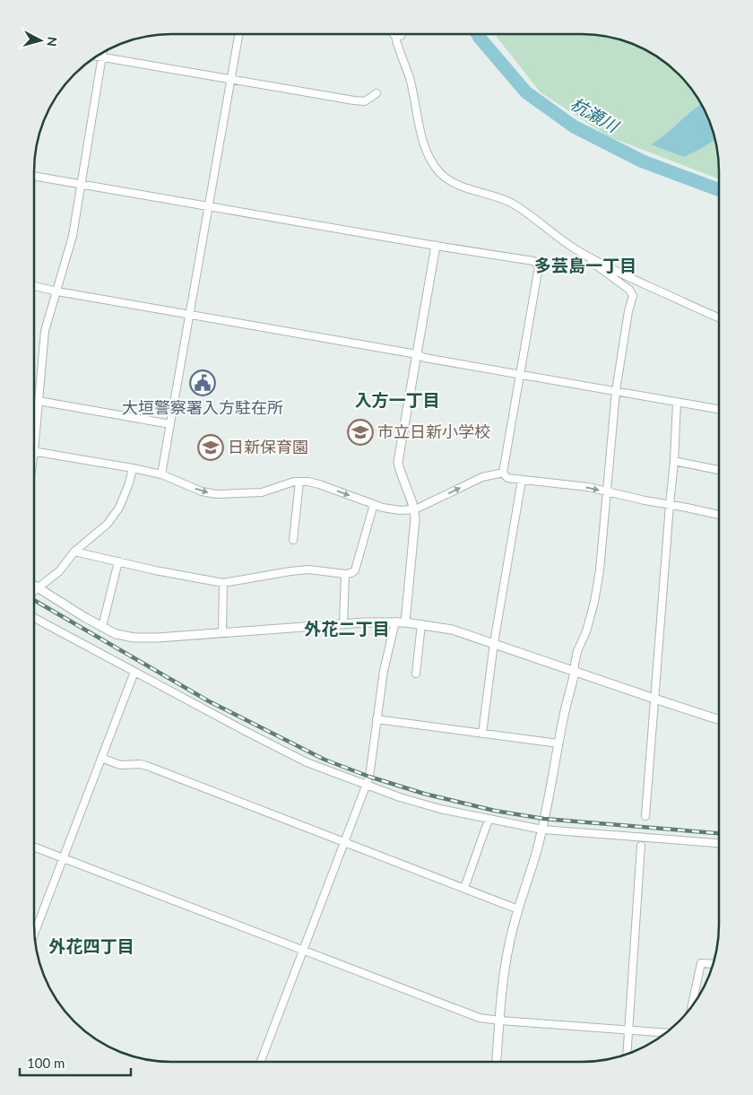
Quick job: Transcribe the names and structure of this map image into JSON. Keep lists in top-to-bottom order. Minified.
{"districts":["多芸島一丁目","入方一丁目","外花二丁目","外花四丁目"],"water":["杭瀬川"],"places":{"public building":["大垣警察署入方駐在所"],"school or university":["市立日新小学校","日新保育園"]},"scale_bar":"100 m","north":"right"}
